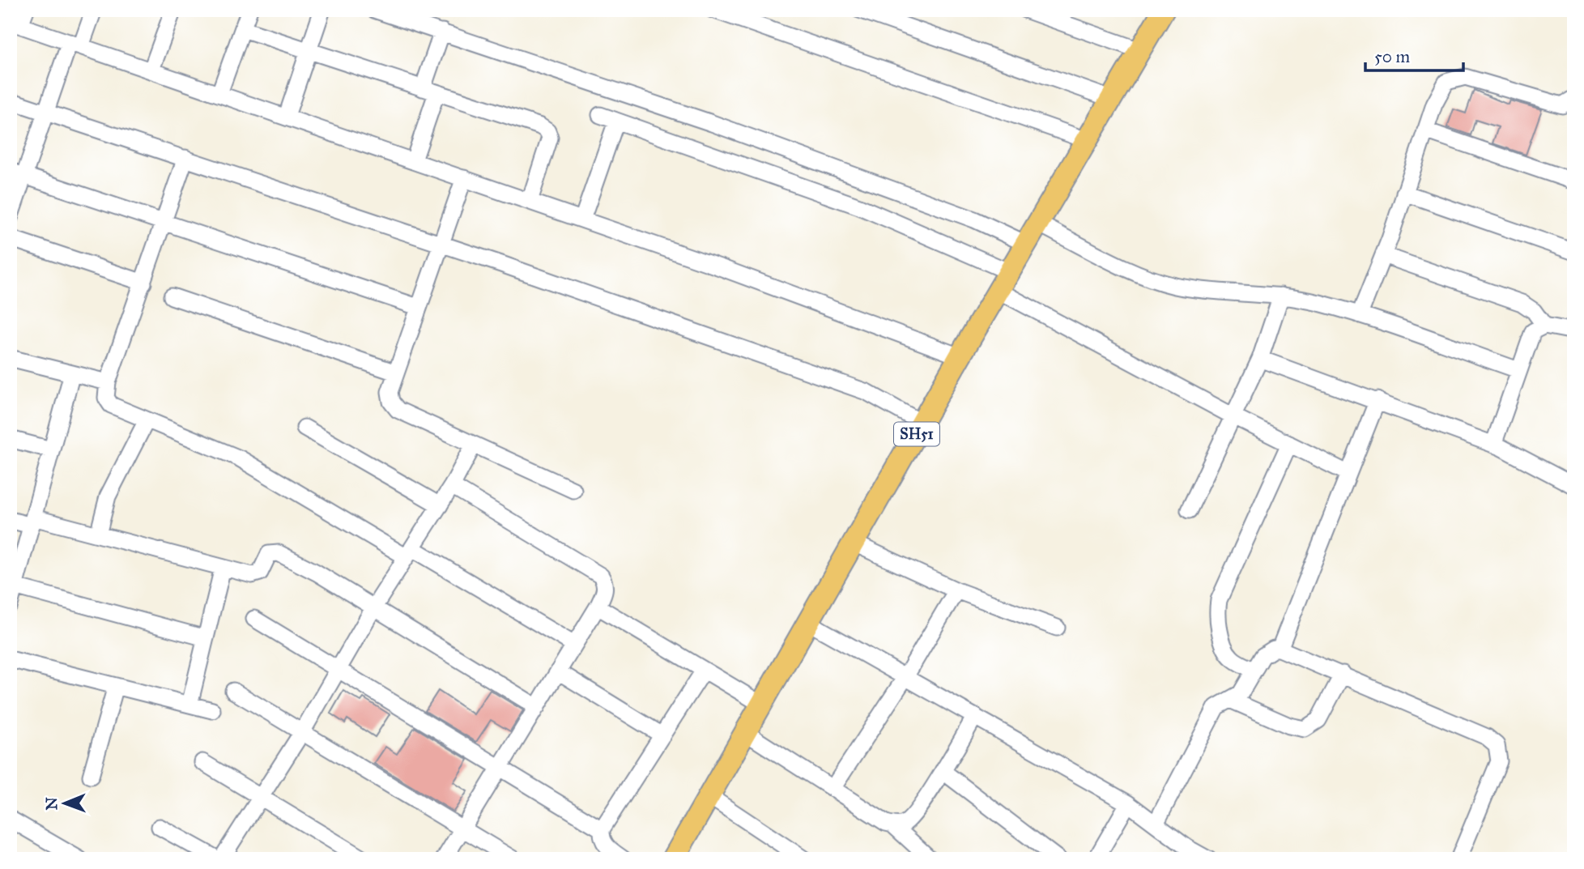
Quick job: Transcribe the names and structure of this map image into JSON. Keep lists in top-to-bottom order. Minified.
{"streets":{"main road":["SH51"]},"scale_bar":"50 m","north":"left"}
